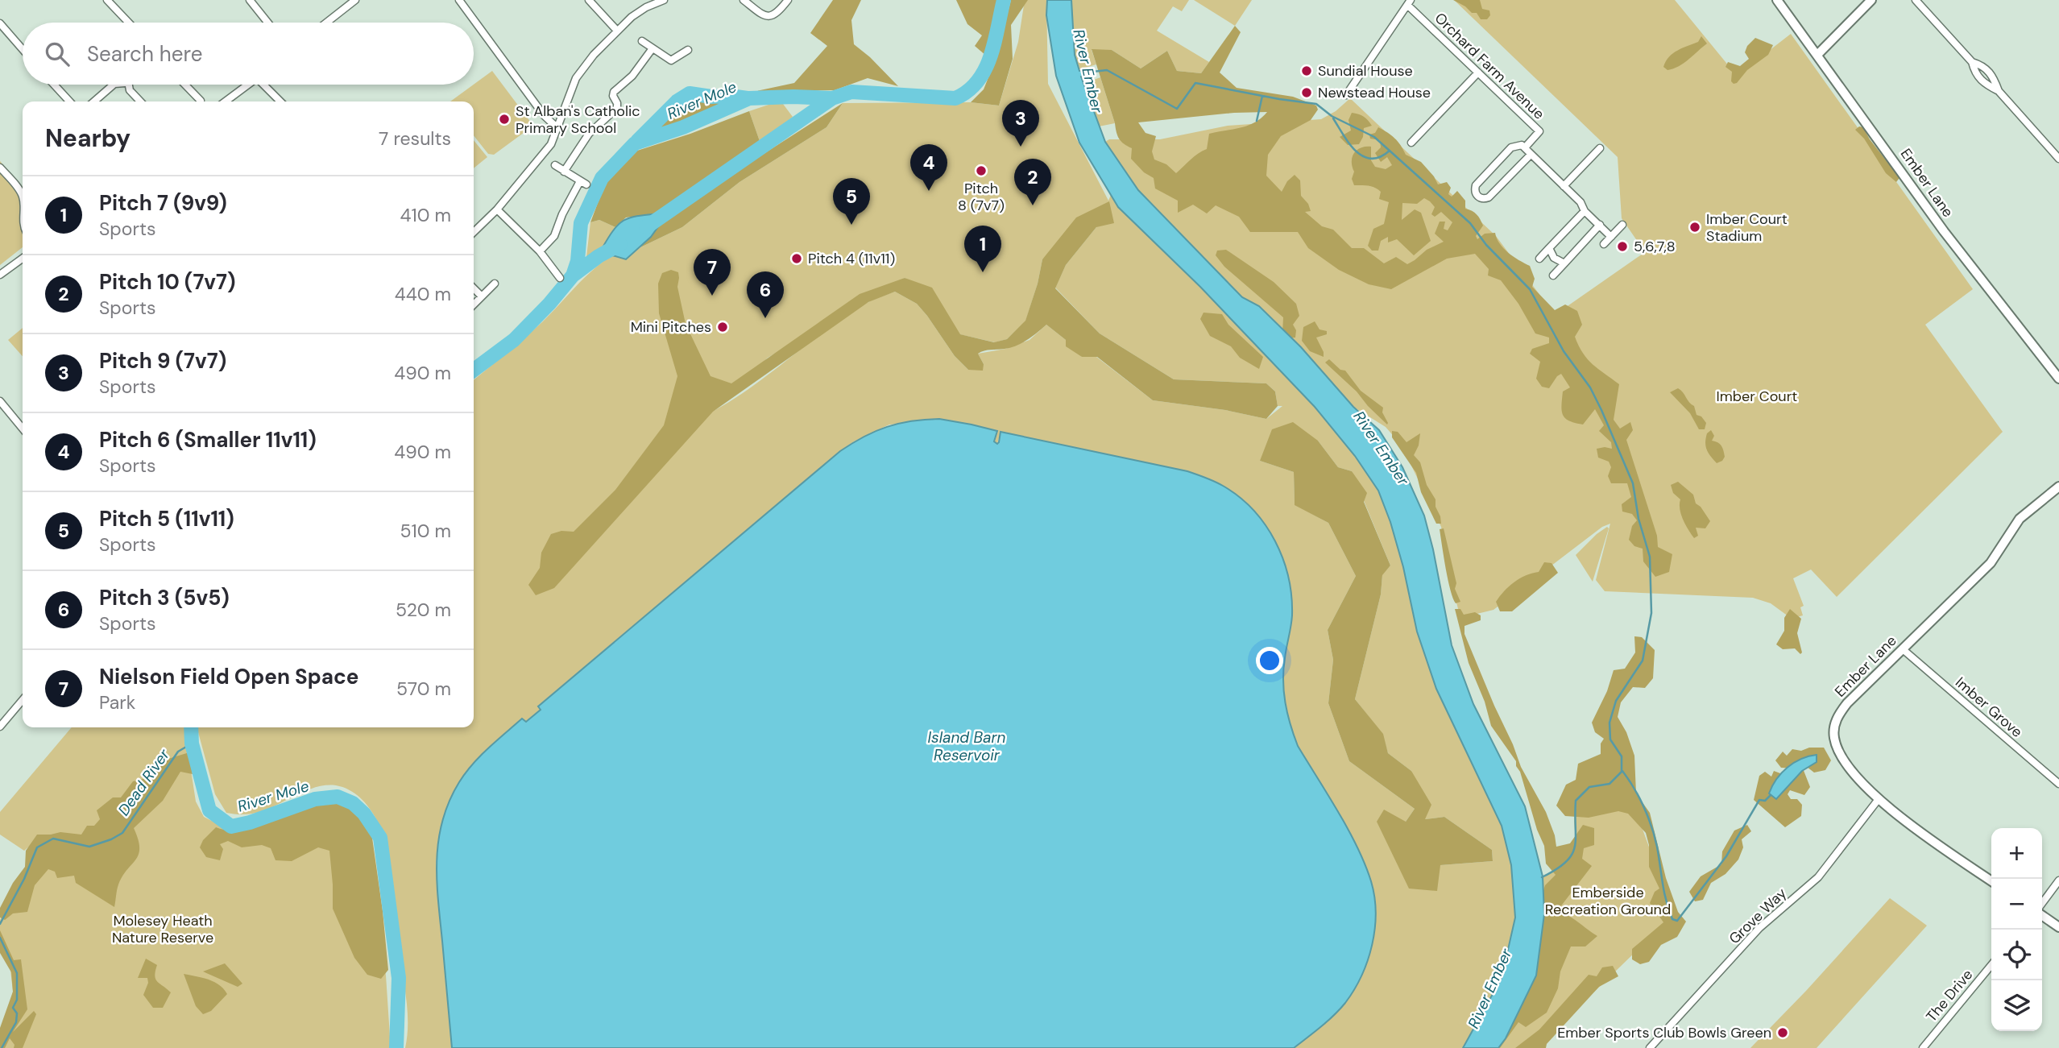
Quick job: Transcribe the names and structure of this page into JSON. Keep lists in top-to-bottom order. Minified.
{"streets":{"main road":["Ember Lane"],"street":["Orchard Farm Avenue","Imber Grove","Grove Way","The Drive"]},"crossings":[["Ember Lane","Imber Grove"],["Ember Lane","Grove Way"]],"water":["River Ember","River Mole","Island Barn Reservoir","Dead River"],"parks":["Imber Court","Emberside Recreation Ground","Molesey Heath Nature Reserve"],"places":["Sundial House","Newstead House","St Alban's Catholic Primary School","Pitch 8 (7v7)","Imber Court Stadium","5,6,7,8","Pitch 4 (11v11)","Mini Pitches","Ember Sports Club Bowls Green"],"page":{"search":"Search here","pins":["3","4","2","5","1","7","6"],"heading":["Nearby","7 results"],"list":[{"mark":"1","name":"Pitch 7 (9v9)","note":"Sports","value":"410 m"},{"mark":"2","name":"Pitch 10 (7v7)","note":"Sports","value":"440 m"},{"mark":"3","name":"Pitch 9 (7v7)","note":"Sports","value":"490 m"},{"mark":"4","name":"Pitch 6 (Smaller 11v11)","note":"Sports","value":"490 m"},{"mark":"5","name":"Pitch 5 (11v11)","note":"Sports","value":"510 m"},{"mark":"6","name":"Pitch 3 (5v5)","note":"Sports","value":"520 m"},{"mark":"7","name":"Nielson Field Open Space","note":"Park","value":"570 m"}],"map_buttons":["+","−"]}}
